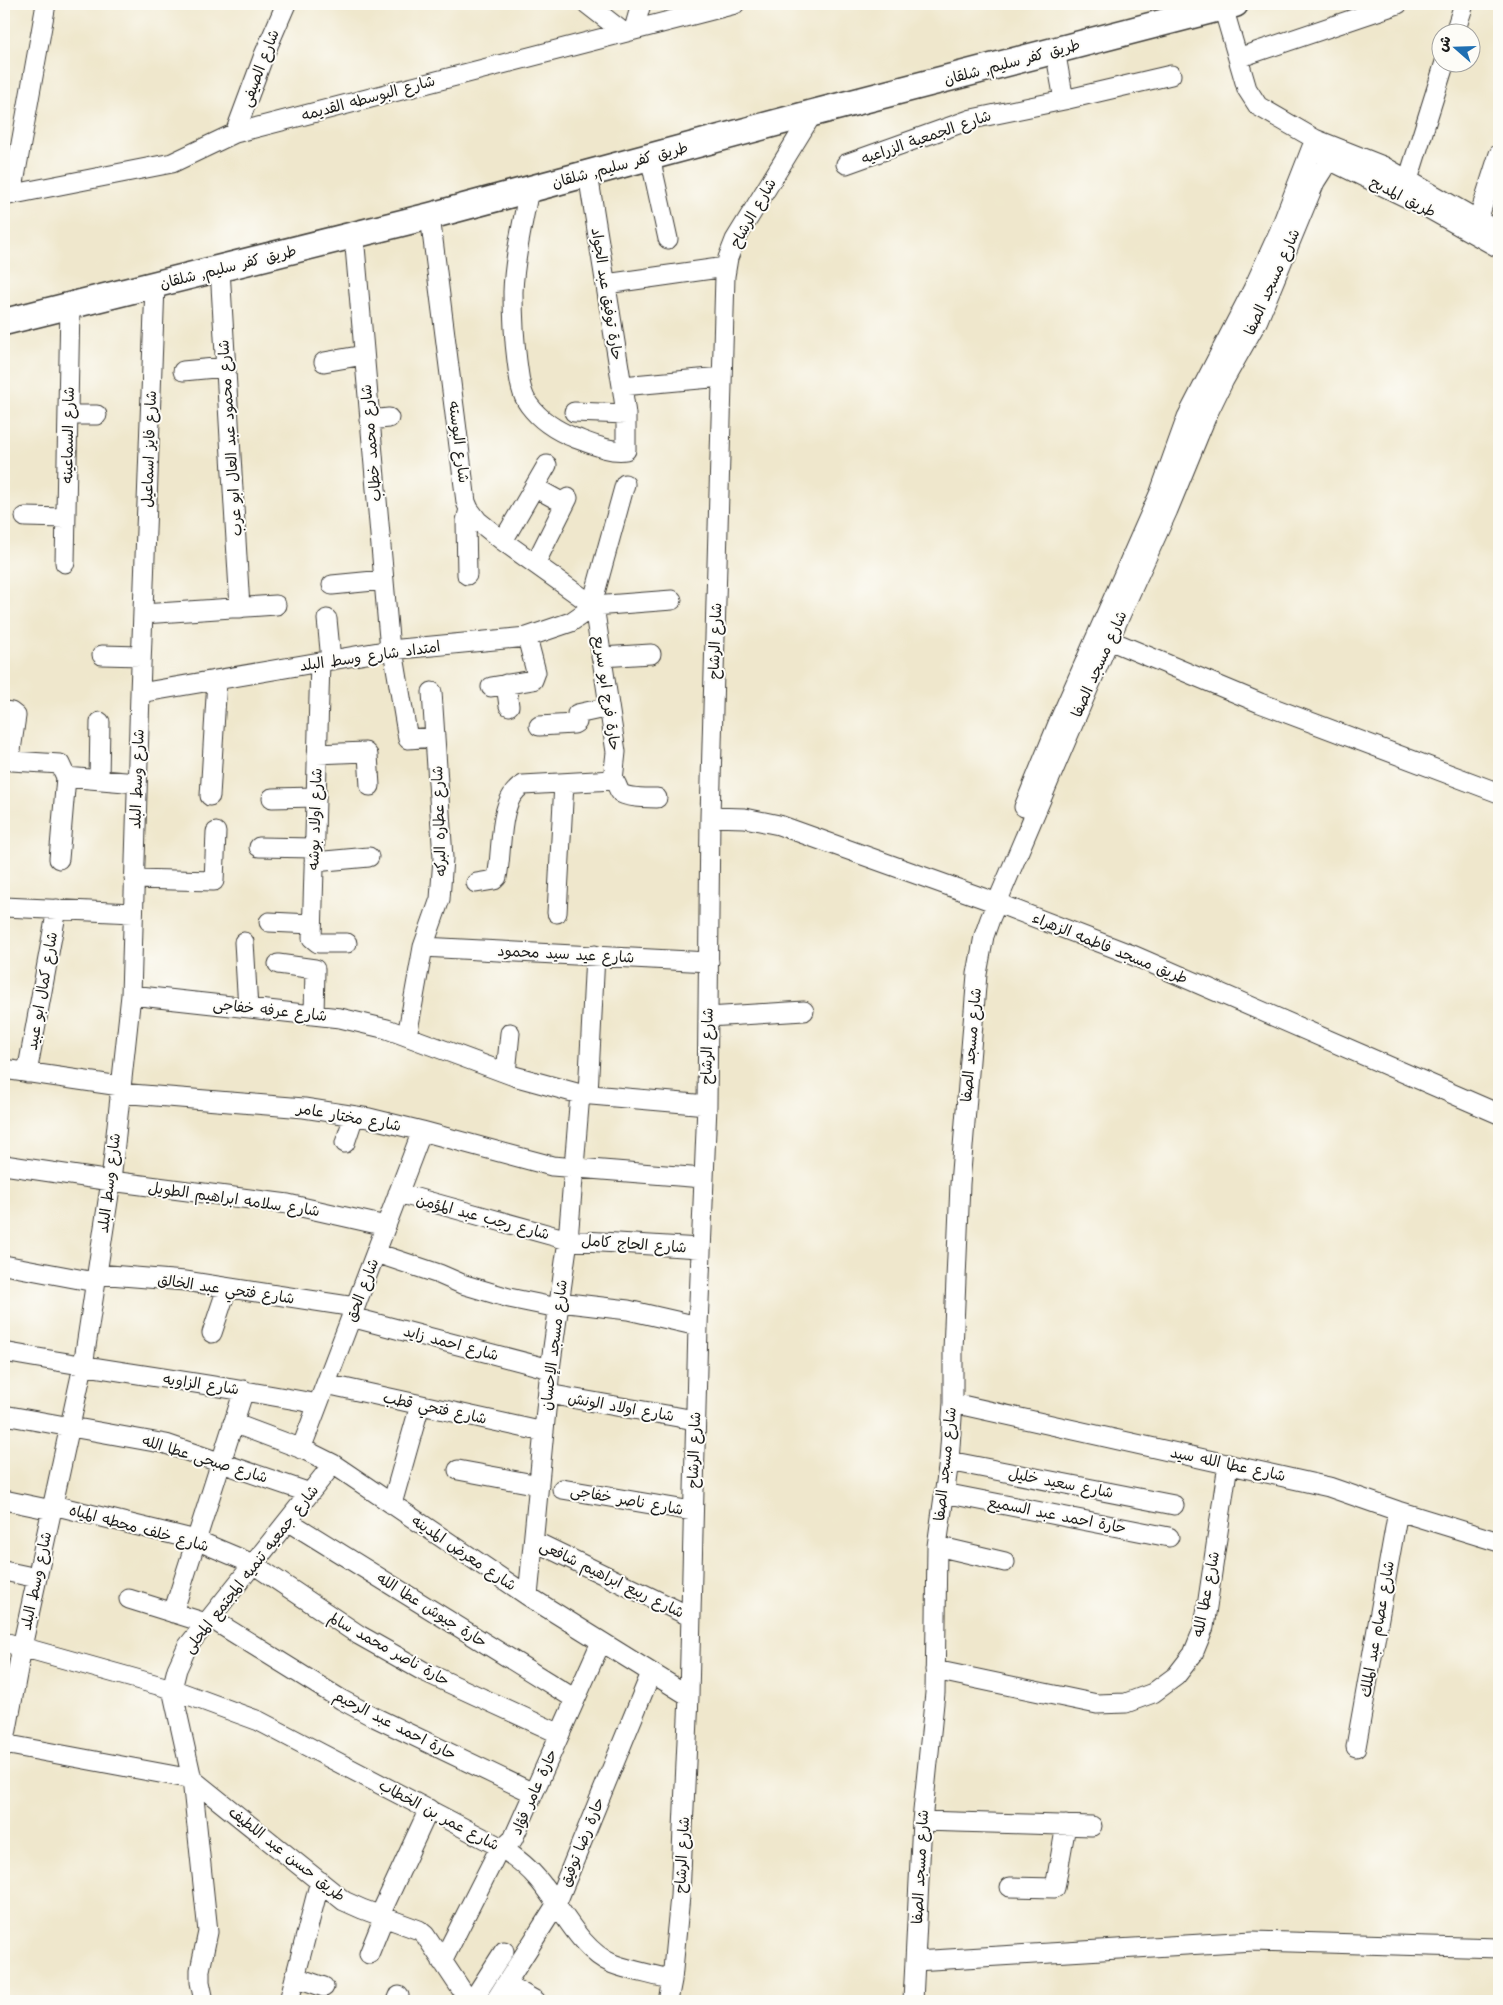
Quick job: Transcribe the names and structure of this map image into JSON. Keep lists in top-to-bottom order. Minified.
{"streets":{"street":["طريق كفر سليم, شلقان","شارع الصيفى","شارع البوسطه القديمه","شارع الجمعية الزراعيه","طريق المدبح","شارع الرشاح","شارع مسجد الصفا","حارة توفيق عبد الجواد","شارع السماعينه","شارع محمود عبد العال ابو عرب","شارع البوسته","شارع محمد خطاب","شارع فايز اسماعيل","امتداد شارع وسط البلد","حارة فرج ابو سريع","شارع وسط البلد","شارع اولاد بوشه","شارع عطاره البركه","طريق مسجد فاطمه الزهراء","شارع عيد سيد محمود","شارع كمال ابو عبيد","شارع عرفه خفاجى","شارع مختار عامر","شارع سلامه ابراهيم الطويل","شارع رجب عبد المؤمن","شارع الحاج كامل","شارع فتحي عبد الخالق","شارع الحق","شارع احمد زايد","شارع مسجد الإحسان","شارع الزاويه","شارع اولاد الونش","شارع فتحي قطب","شارع صبحى عطا الله","شارع عطا الله سيد","شارع سعيد خليل","شارع ناصر خفاجى","حارة احمد عبد السميع","شارع خلف محطه المياه","شارع معرض المدينه","شارع جمعيه تنميه المجتمع المحلى","شارع ربيع ابراهيم شافعى","شارع عطا الله","حارة جيوش عطا الله","شارع عصام عبد الملك","حارة ناصر محمد سالم","حارة احمد عبد الرحيم","حارة عامر فؤاد","شارع عمر بن الخطاب","حارة رضا توفيق","طريق حسن عبد اللطيف"]},"crossings":[["طريق كفر سليم, شلقان","طريق المدبح"],["طريق كفر سليم, شلقان","شارع الرشاح"],["طريق كفر سليم, شلقان","حارة توفيق عبد الجواد"],["طريق كفر سليم, شلقان","شارع السماعينه"],["طريق كفر سليم, شلقان","شارع محمود عبد العال ابو عرب"],["طريق كفر سليم, شلقان","شارع البوسته"],["طريق كفر سليم, شلقان","شارع محمد خطاب"],["طريق كفر سليم, شلقان","شارع فايز اسماعيل"],["شارع الصيفى","شارع البوسطه القديمه"],["طريق المدبح","شارع مسجد الصفا"],["شارع الرشاح","طريق مسجد فاطمه الزهراء"],["شارع الرشاح","شارع عيد سيد محمود"],["شارع الرشاح","شارع عرفه خفاجى"],["شارع الرشاح","شارع مختار عامر"],["شارع الرشاح","شارع الحاج كامل"],["شارع الرشاح","شارع اولاد الونش"],["شارع الرشاح","شارع ناصر خفاجى"],["شارع الرشاح","شارع معرض المدينه"],["شارع الرشاح","شارع ربيع ابراهيم شافعى"],["شارع الرشاح","شارع عمر بن الخطاب"],["شارع مسجد الصفا","طريق مسجد فاطمه الزهراء"],["شارع مسجد الصفا","شارع عطا الله سيد"],["شارع مسجد الصفا","شارع سعيد خليل"],["شارع مسجد الصفا","حارة احمد عبد السميع"],["شارع مسجد الصفا","شارع عطا الله"],["شارع محمد خطاب","امتداد شارع وسط البلد"],["شارع محمد خطاب","شارع عطاره البركه"],["شارع فايز اسماعيل","شارع وسط البلد"],["امتداد شارع وسط البلد","حارة فرج ابو سريع"],["امتداد شارع وسط البلد","شارع وسط البلد"],["امتداد شارع وسط البلد","شارع اولاد بوشه"],["شارع وسط البلد","شارع عرفه خفاجى"],["شارع وسط البلد","شارع مختار عامر"],["شارع وسط البلد","شارع سلامه ابراهيم الطويل"],["شارع وسط البلد","شارع فتحي عبد الخالق"],["شارع وسط البلد","شارع الزاويه"],["شارع وسط البلد","شارع صبحى عطا الله"],["شارع وسط البلد","شارع خلف محطه المياه"],["شارع وسط البلد","شارع عمر بن الخطاب"],["شارع عطاره البركه","شارع عيد سيد محمود"],["شارع عطاره البركه","شارع عرفه خفاجى"],["شارع عيد سيد محمود","شارع مسجد الإحسان"],["شارع كمال ابو عبيد","شارع مختار عامر"],["شارع عرفه خفاجى","شارع مسجد الإحسان"],["شارع مختار عامر","شارع الحق"],["شارع مختار عامر","شارع مسجد الإحسان"],["شارع سلامه ابراهيم الطويل","شارع الحق"],["شارع رجب عبد المؤمن","شارع الحاج كامل"],["شارع رجب عبد المؤمن","شارع الحق"],["شارع رجب عبد المؤمن","شارع مسجد الإحسان"],["شارع الحاج كامل","شارع مسجد الإحسان"],["شارع فتحي عبد الخالق","شارع الحق"],["شارع فتحي عبد الخالق","شارع احمد زايد"],["شارع الحق","شارع احمد زايد"],["شارع الحق","شارع الزاويه"],["شارع الحق","شارع فتحي قطب"],["شارع الحق","شارع معرض المدينه"],["شارع احمد زايد","شارع مسجد الإحسان"],["شارع مسجد الإحسان","شارع اولاد الونش"],["شارع مسجد الإحسان","شارع فتحي قطب"],["شارع مسجد الإحسان","شارع معرض المدينه"],["شارع مسجد الإحسان","شارع ربيع ابراهيم شافعى"],["شارع صبحى عطا الله","شارع جمعيه تنميه المجتمع المحلى"],["شارع عطا الله سيد","شارع عطا الله"],["شارع عطا الله سيد","شارع عصام عبد الملك"],["شارع خلف محطه المياه","شارع جمعيه تنميه المجتمع المحلى"],["شارع خلف محطه المياه","حارة ناصر محمد سالم"],["شارع معرض المدينه","شارع جمعيه تنميه المجتمع المحلى"],["شارع معرض المدينه","حارة عامر فؤاد"],["شارع معرض المدينه","حارة رضا توفيق"],["شارع جمعيه تنميه المجتمع المحلى","حارة جيوش عطا الله"],["شارع جمعيه تنميه المجتمع المحلى","حارة ناصر محمد سالم"],["شارع جمعيه تنميه المجتمع المحلى","حارة احمد عبد الرحيم"],["شارع جمعيه تنميه المجتمع المحلى","شارع عمر بن الخطاب"],["شارع جمعيه تنميه المجتمع المحلى","طريق حسن عبد اللطيف"],["حارة جيوش عطا الله","حارة عامر فؤاد"],["حارة ناصر محمد سالم","حارة عامر فؤاد"],["حارة احمد عبد الرحيم","حارة عامر فؤاد"],["حارة عامر فؤاد","شارع عمر بن الخطاب"],["حارة عامر فؤاد","طريق حسن عبد اللطيف"],["شارع عمر بن الخطاب","حارة رضا توفيق"]],"north":"left"}
